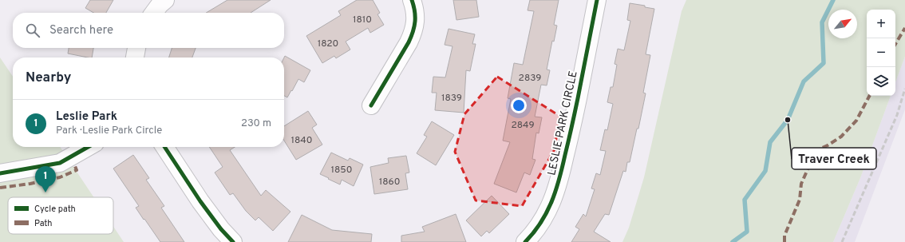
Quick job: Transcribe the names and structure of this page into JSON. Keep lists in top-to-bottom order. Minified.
{"streets":{"street":["LESLIE PARK CIRCLE"]},"places":["Traver Creek"],"house_numbers":["1810","1820","2839","1839","2849","1840","1850","1860"],"legend":["Cycle path","Path"],"north":"top right","page":{"map_buttons":["+","−"],"search":"Search here","heading":"Nearby","list":[{"mark":"1","name":"Leslie Park","note":"Park · Leslie Park Circle","value":"230 m"}],"pins":"1"}}
